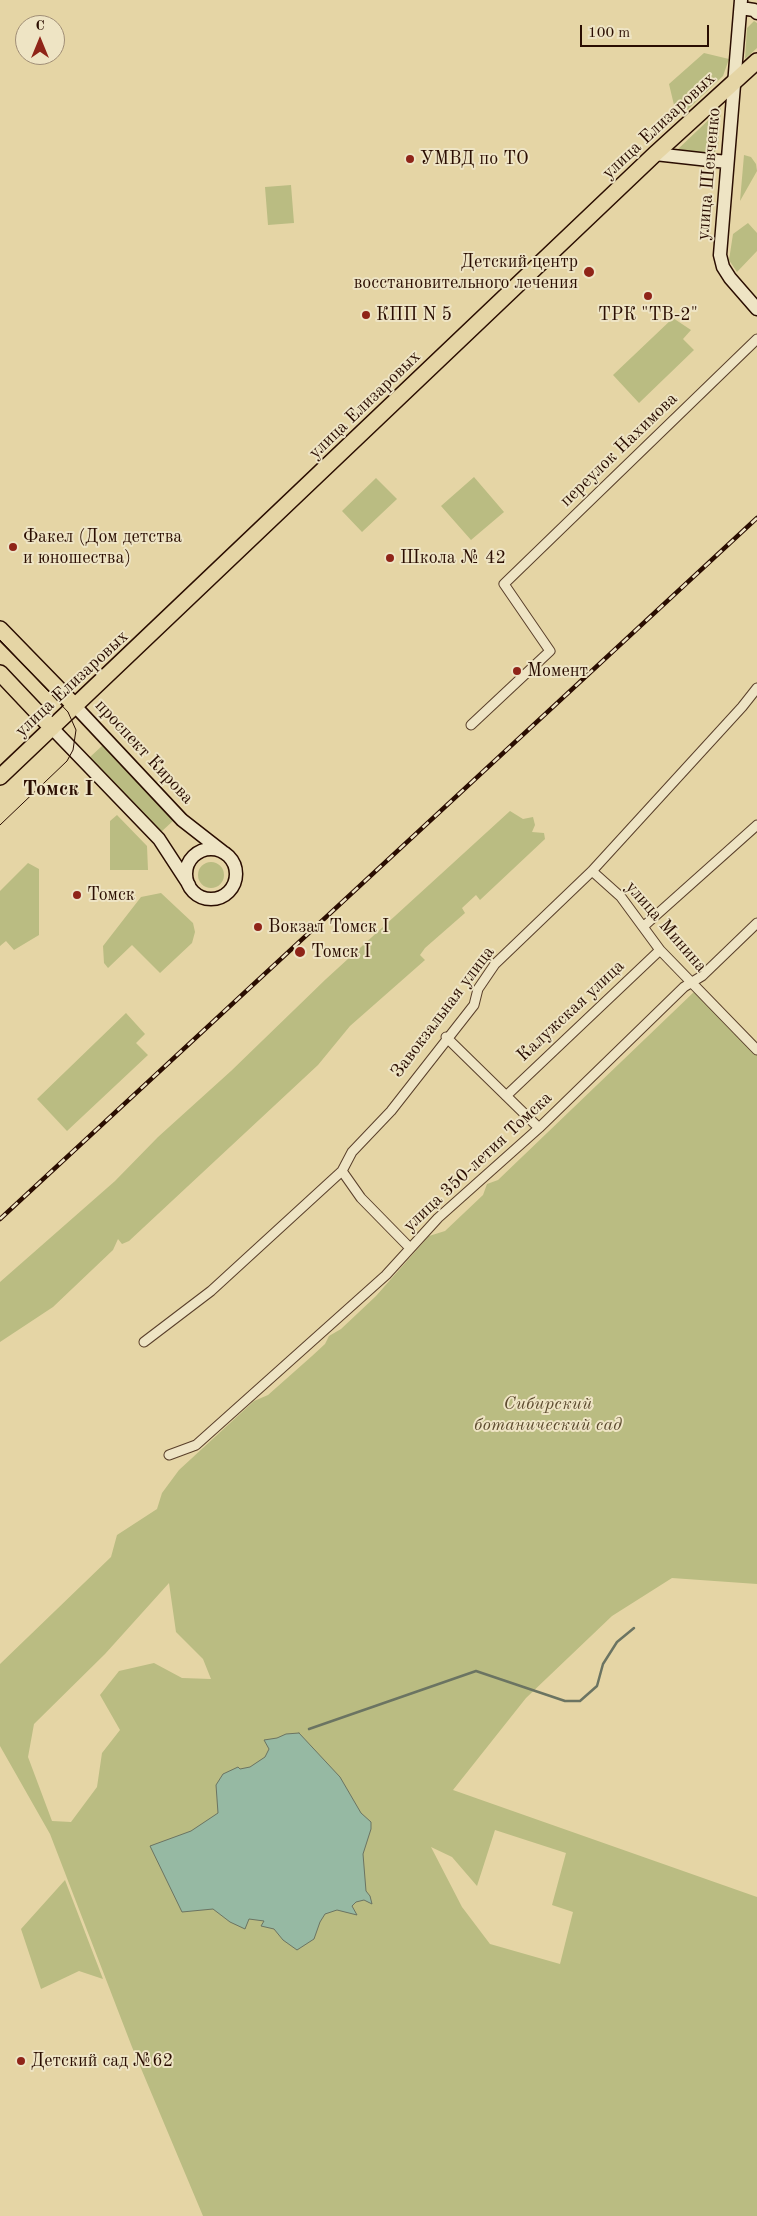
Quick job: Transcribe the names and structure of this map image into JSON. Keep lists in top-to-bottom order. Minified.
{"streets":{"main road":["улица Елизаровых","улица Шевченко","проспект Кирова"],"street":["переулок Нахимова","улица Минина","Калужская улица","Завокзальная улица","улица 350-летия Томска"]},"crossings":[["улица Елизаровых","улица Шевченко"],["улица Елизаровых","проспект Кирова"],["улица Минина","Калужская улица"],["улица Минина","Завокзальная улица"],["улица Минина","улица 350-летия Томска"]],"districts":["Томск I"],"parks":["Сибирский ботанический сад"],"places":["УМВД по ТО","Детский центр восстановительного лечения","ТРК \"ТВ-2\"","КПП N 5","Факел (Дом детства и юношества)","Школа № 42","Момент","Томск","Вокзал Томск I","Томск I","Детский сад №62"],"scale_bar":"100 m","north":"top"}
